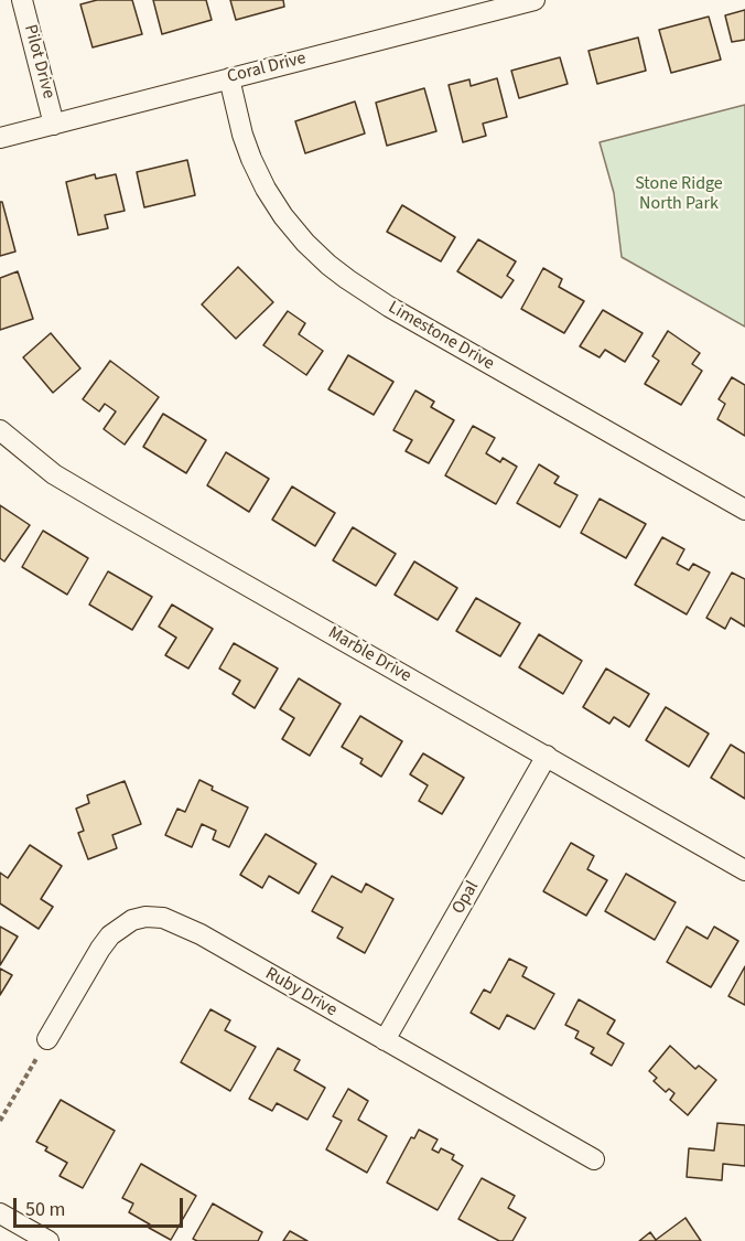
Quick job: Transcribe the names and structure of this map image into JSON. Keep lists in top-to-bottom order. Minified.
{"streets":{"street":["Pilot Drive","Coral Drive","Limestone Drive","Marble Drive","Opal","Ruby Drive"]},"crossings":[["Pilot Drive","Coral Drive"],["Coral Drive","Limestone Drive"],["Marble Drive","Opal"],["Opal","Ruby Drive"]],"parks":["Stone Ridge North Park"],"scale_bar":"50 m"}
